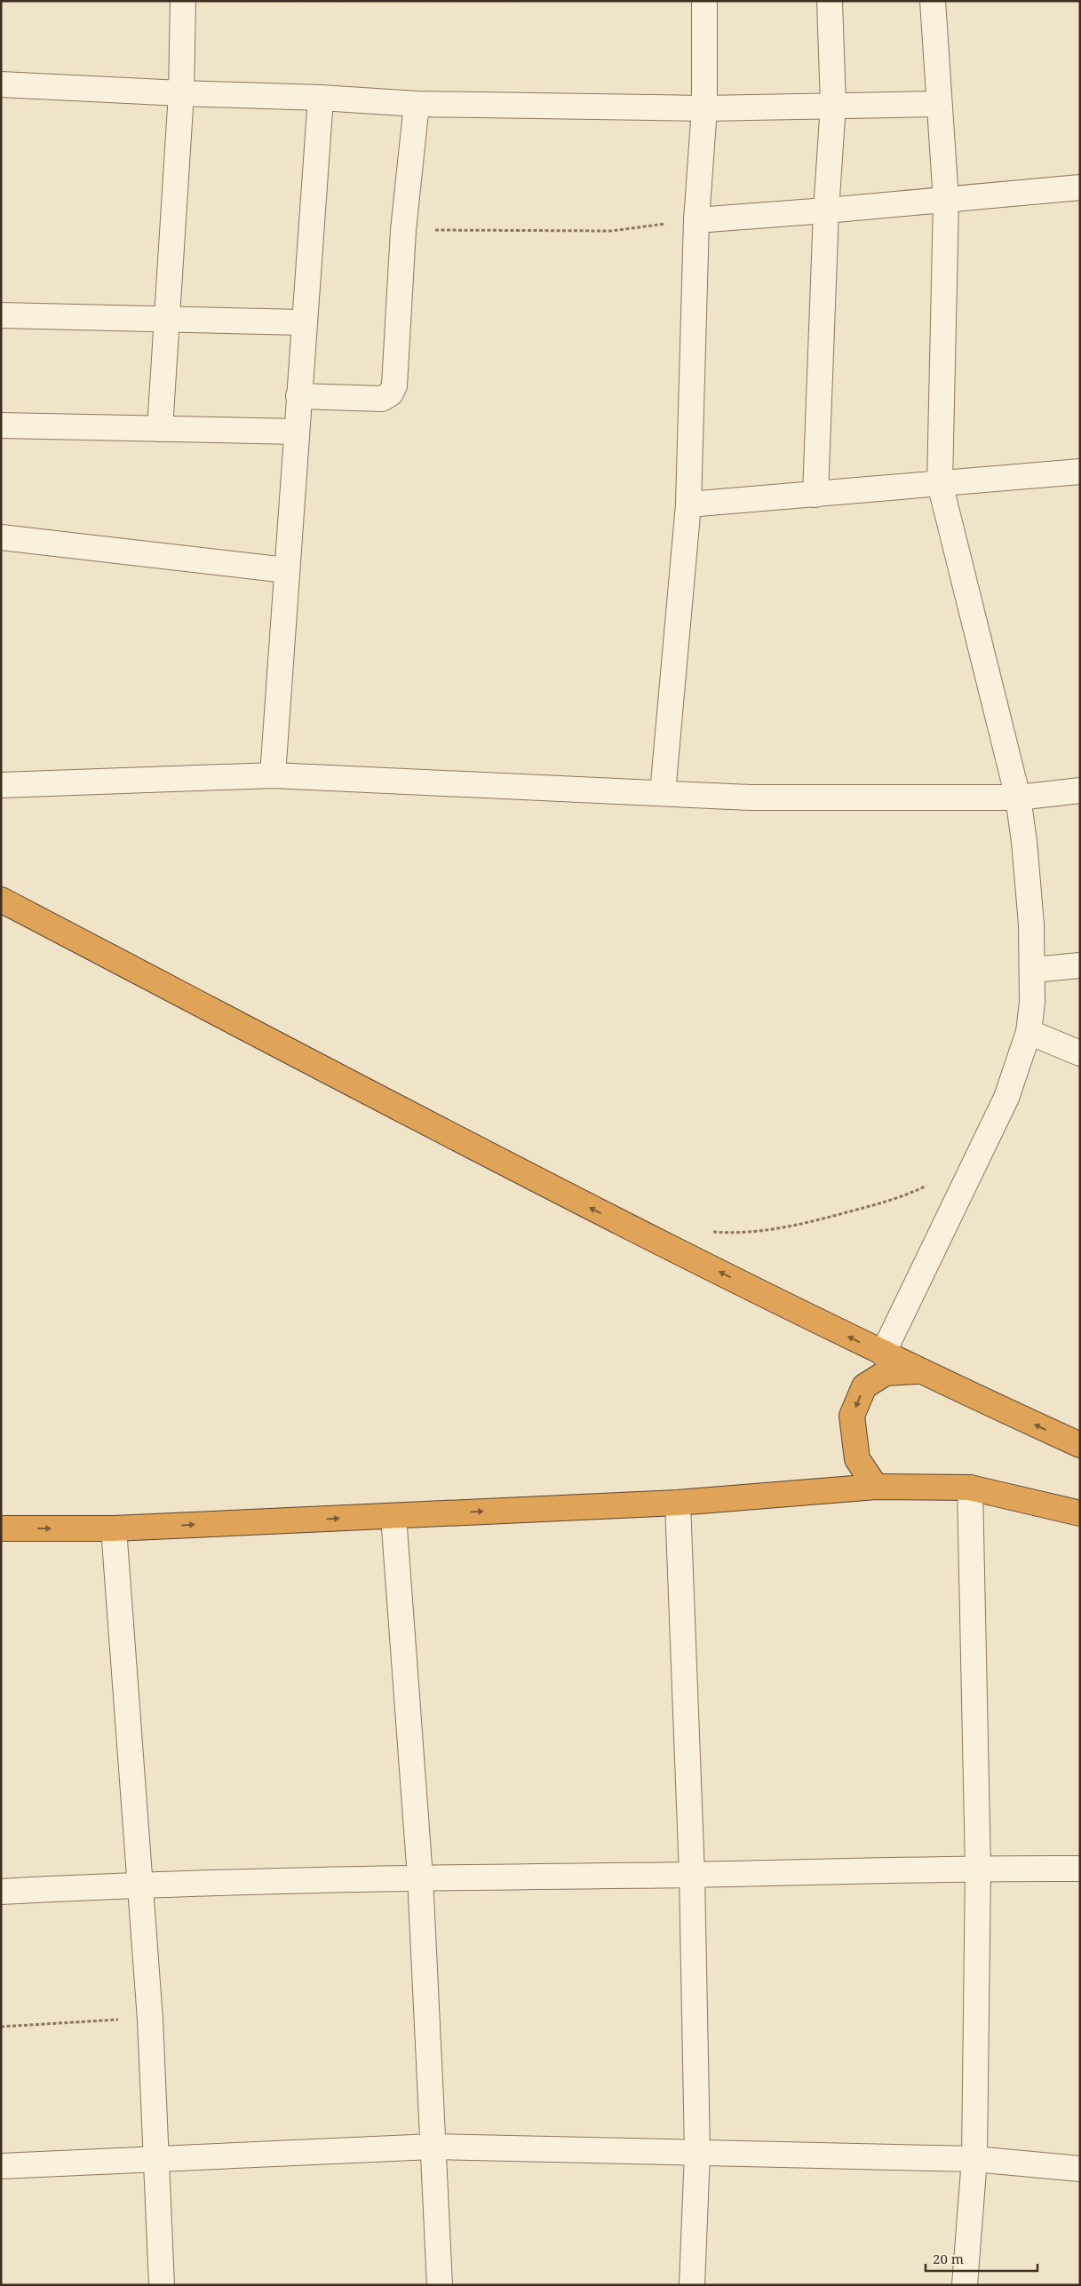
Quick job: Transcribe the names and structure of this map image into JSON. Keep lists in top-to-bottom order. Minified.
{"scale_bar":"20 m"}
